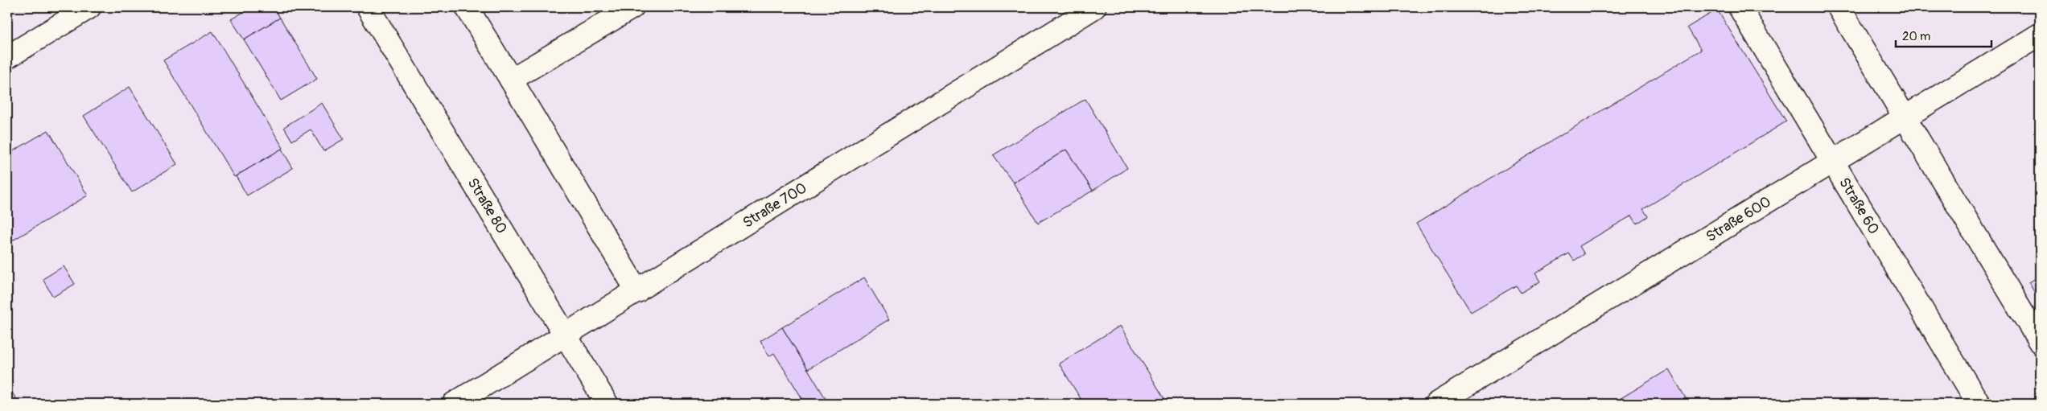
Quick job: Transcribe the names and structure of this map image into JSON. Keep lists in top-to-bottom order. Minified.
{"streets":{"street":["Straße 60","Straße 80","Straße 700","Straße 600"]},"crossings":[["Straße 60","Straße 600"],["Straße 80","Straße 700"]],"scale_bar":"20 m"}
